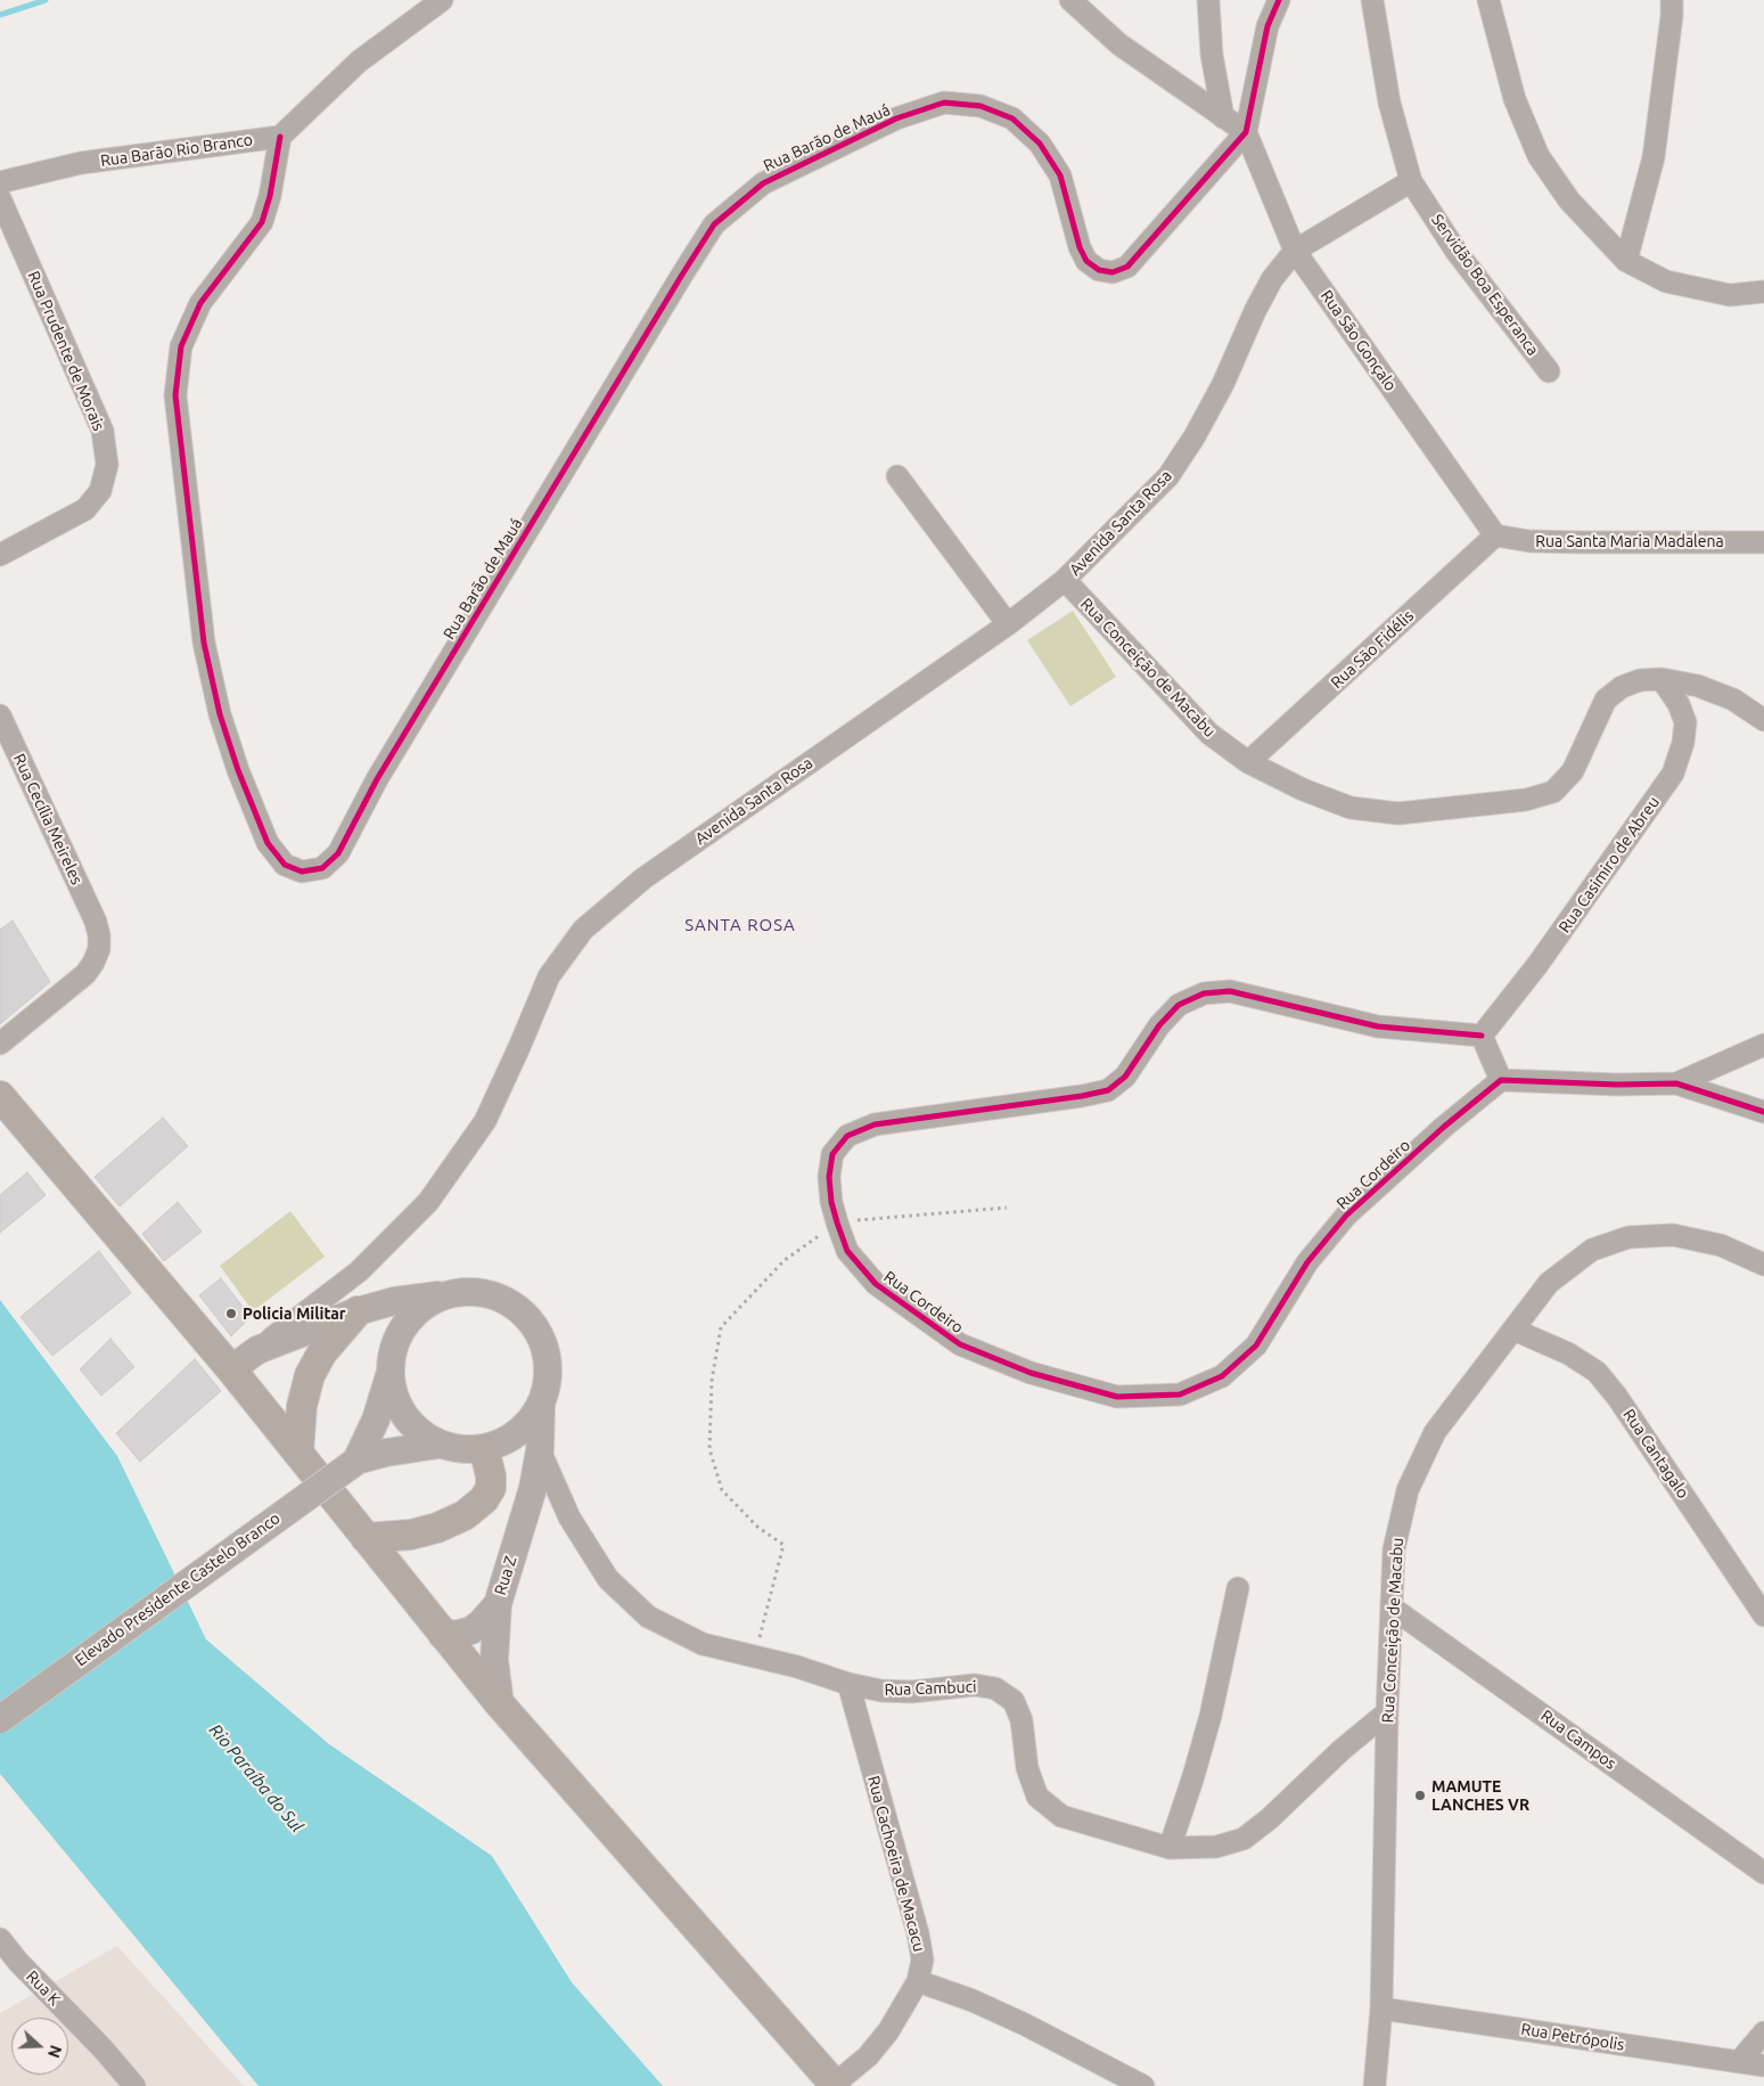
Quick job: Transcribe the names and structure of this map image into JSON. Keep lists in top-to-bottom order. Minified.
{"streets":{"street":["Rua Barão de Mauá","Rua Barão Rio Branco","Servidão Boa Esperanca","Rua São Gonçalo","Rua Prudente de Morais","Avenida Santa Rosa","Rua Santa Maria Madalena","Rua São Fidélis","Rua Conceição de Macabu","Rua Cecília Meireles","Rua Casimiro de Abreu","Rua Cordeiro","Rua Cantagalo","Rua Z","Elevado Presidente Castelo Branco","Rua Cambuci","Rua Campos","Rua Cachoeira de Macacu","Rua K","Rua Petrópolis"]},"crossings":[["Rua Barão de Mauá","Rua Barão Rio Branco"],["Rua Barão de Mauá","Rua São Gonçalo"],["Rua São Gonçalo","Avenida Santa Rosa"],["Rua São Gonçalo","Rua Santa Maria Madalena"],["Rua São Gonçalo","Rua São Fidélis"],["Avenida Santa Rosa","Rua Conceição de Macabu"],["Rua Santa Maria Madalena","Rua São Fidélis"],["Rua São Fidélis","Rua Conceição de Macabu"],["Rua Conceição de Macabu","Rua Casimiro de Abreu"],["Rua Conceição de Macabu","Rua Cantagalo"],["Rua Conceição de Macabu","Rua Cambuci"],["Rua Conceição de Macabu","Rua Campos"],["Rua Conceição de Macabu","Rua Petrópolis"],["Rua Casimiro de Abreu","Rua Cordeiro"],["Rua Z","Rua Cambuci"],["Rua Cambuci","Rua Cachoeira de Macacu"]],"districts":["SANTA ROSA"],"water":["Rio Paraíba do Sul"],"places":["Policia Militar","MAMUTE LANCHES VR"],"north":"right"}
